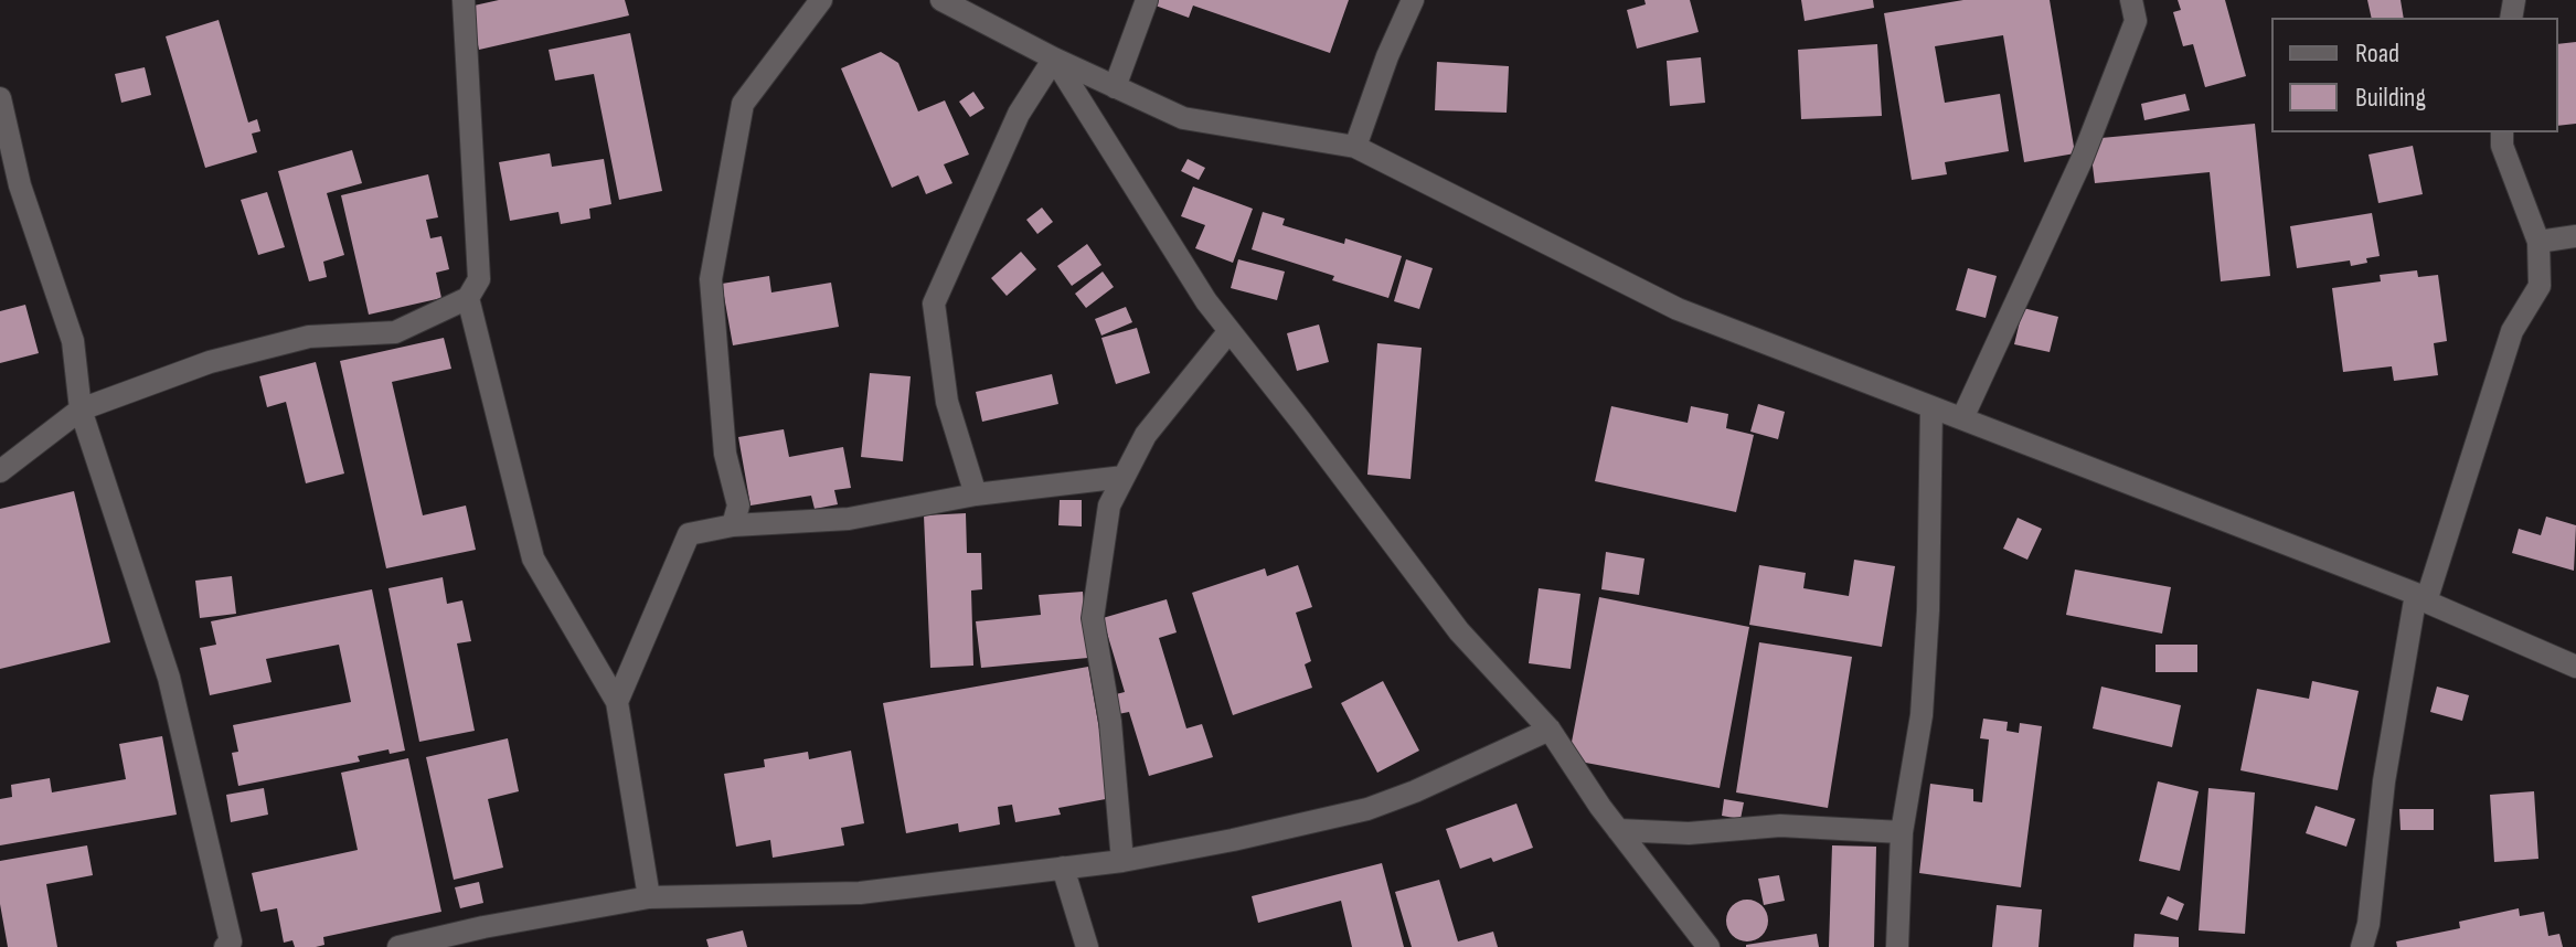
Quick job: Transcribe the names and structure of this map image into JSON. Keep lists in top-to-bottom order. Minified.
{"legend":["Road","Building"]}
